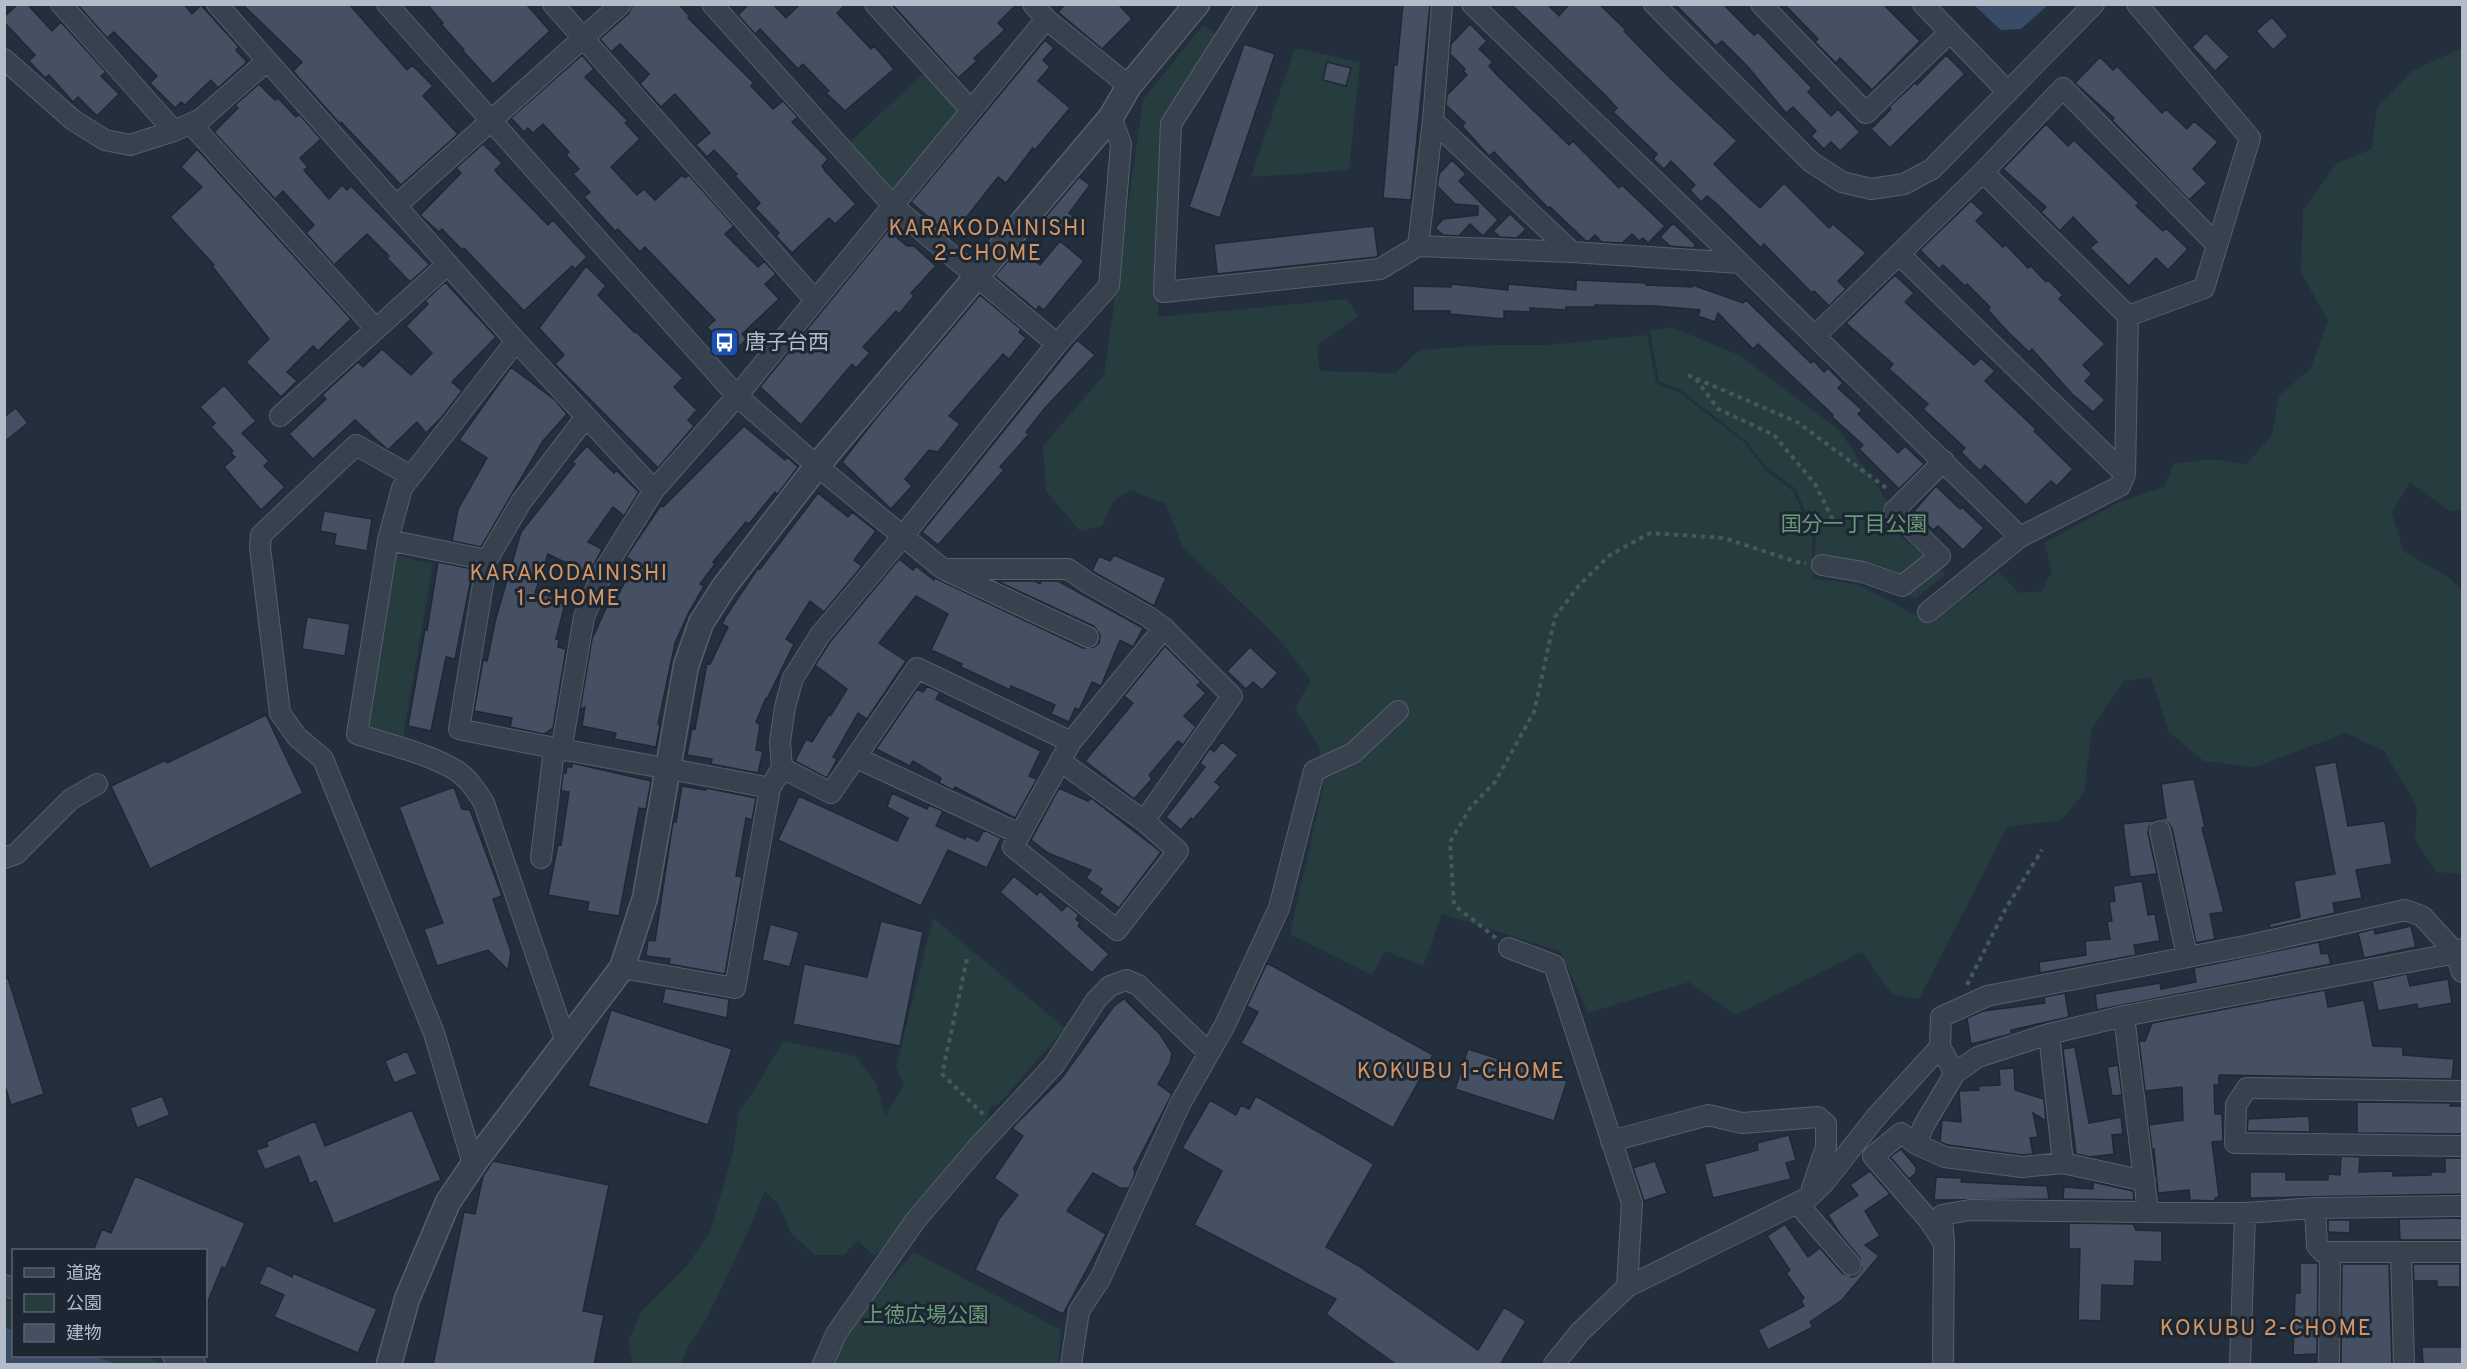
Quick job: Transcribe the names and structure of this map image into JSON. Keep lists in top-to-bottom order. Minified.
{"districts":["KARAKODAINISHI 2-CHOME","KARAKODAINISHI 1-CHOME","KOKUBU 1-CHOME","KOKUBU 2-CHOME"],"parks":["国分一丁目公園","上徳広場公園"],"places":{"bus stop":["唐子台西"]},"legend":["道路","公園","建物"]}
